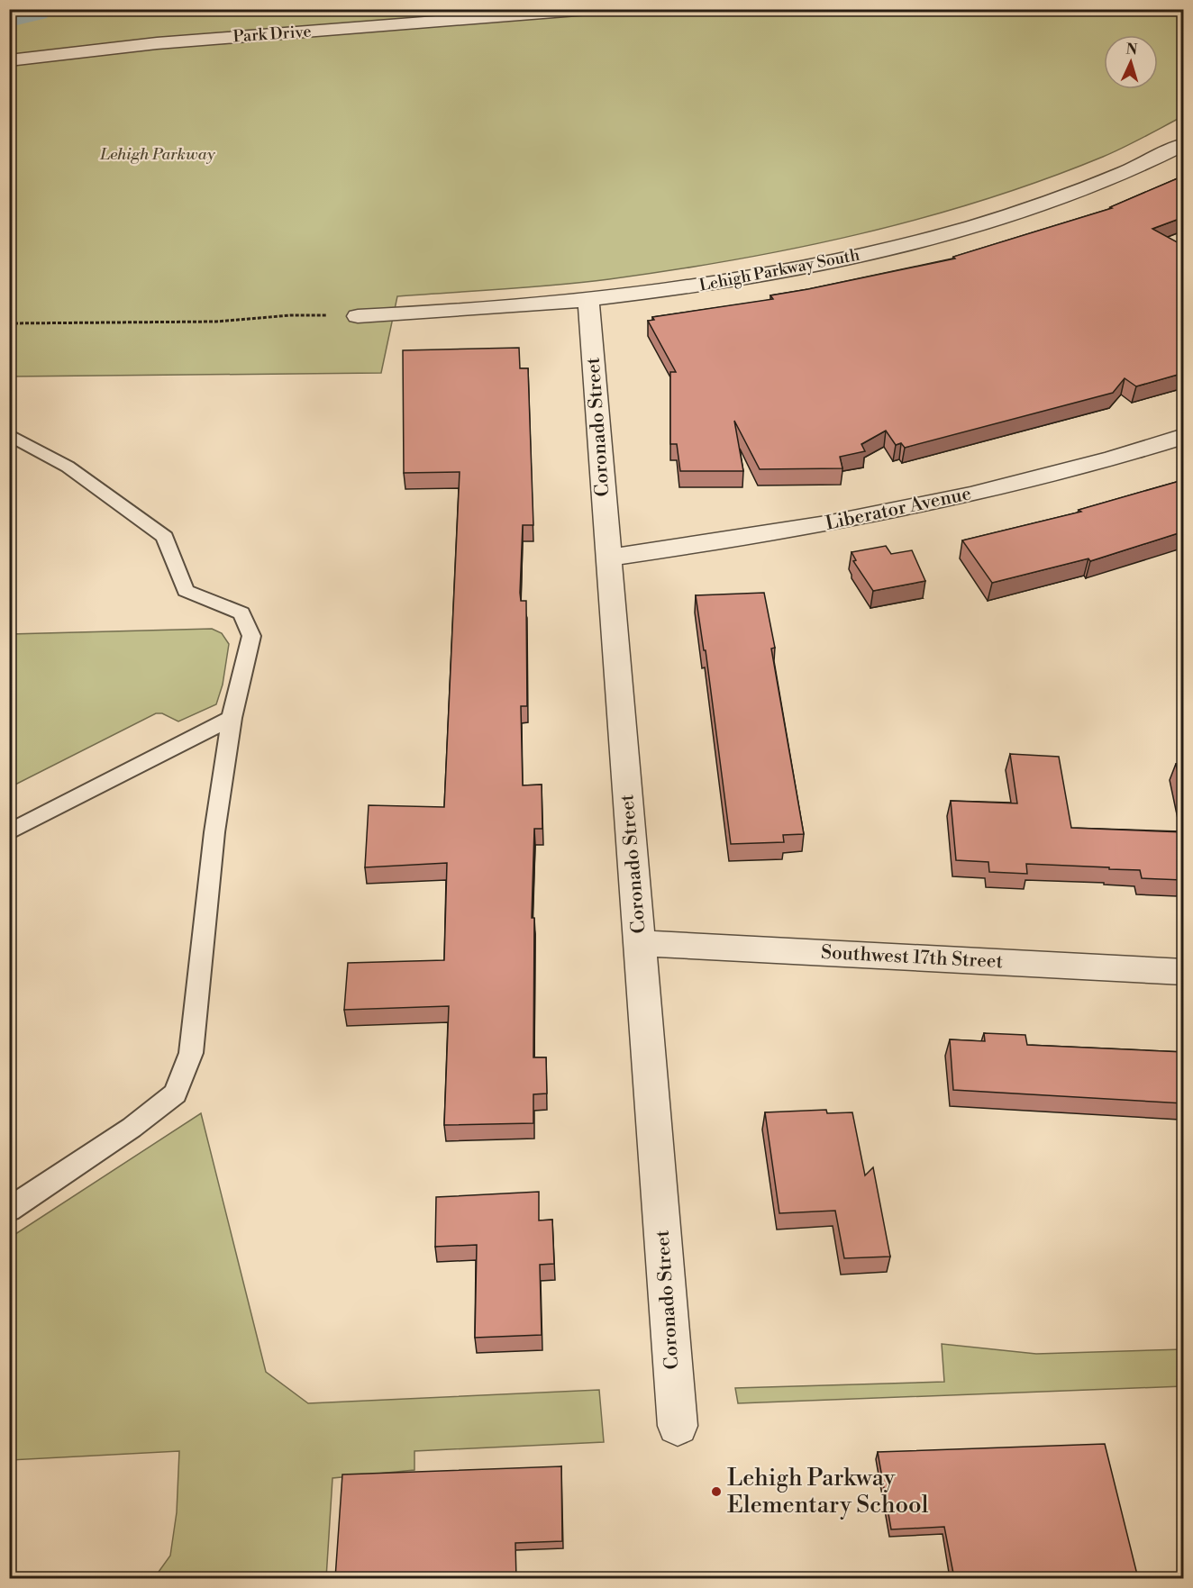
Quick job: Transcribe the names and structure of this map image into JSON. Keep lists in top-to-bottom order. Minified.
{"streets":{"street":["Park Drive","Lehigh Parkway South","Coronado Street","Liberator Avenue","Southwest 17th Street"]},"crossings":[["Lehigh Parkway South","Coronado Street"],["Coronado Street","Liberator Avenue"],["Coronado Street","Southwest 17th Street"]],"parks":["Lehigh Parkway"],"places":["Lehigh Parkway Elementary School"],"north":"top"}
